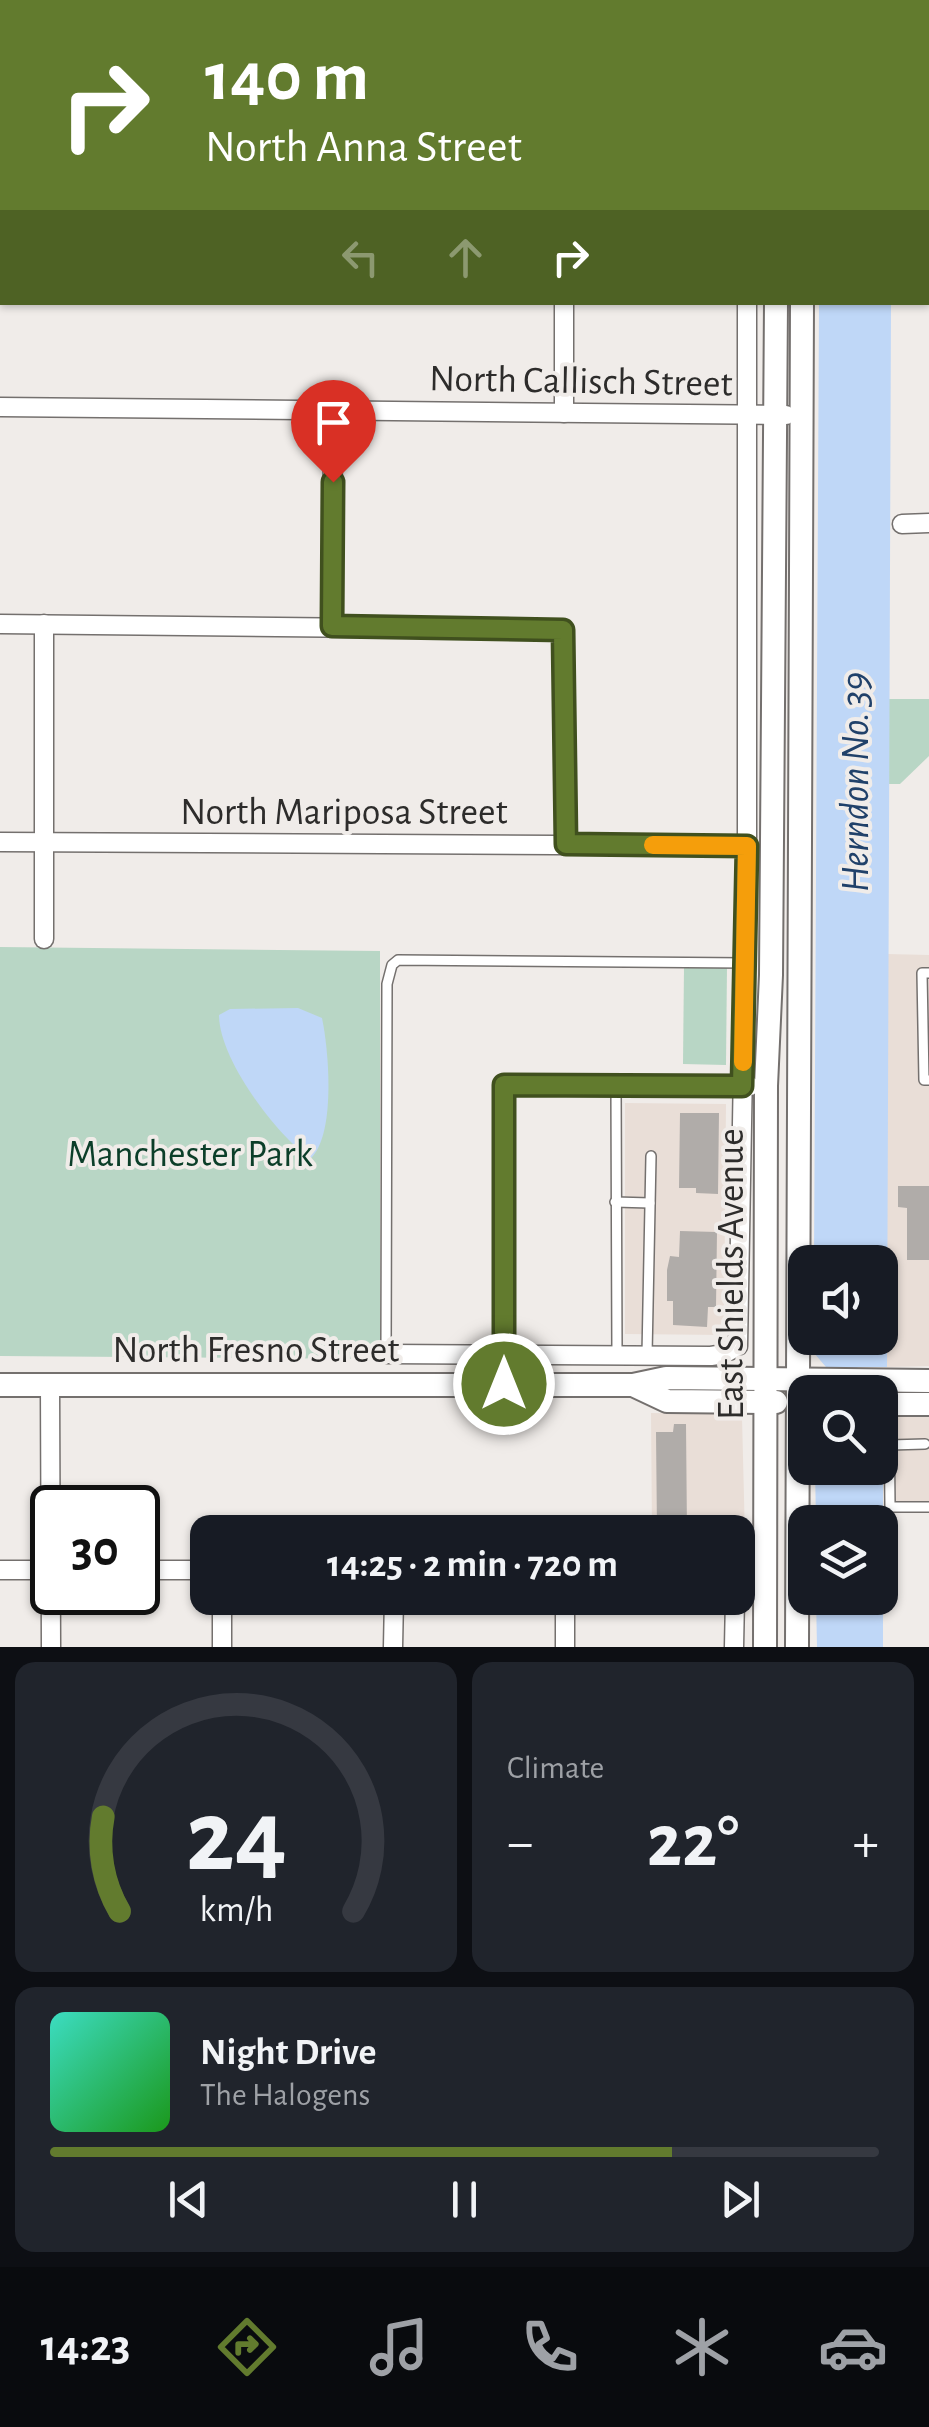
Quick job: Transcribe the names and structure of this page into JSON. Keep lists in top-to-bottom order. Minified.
{"streets":{"main road":["East Shields Avenue","North Fresno Street"],"street":["North Callisch Street","North Mariposa Street"]},"crossings":[["North Callisch Street","East Shields Avenue"],["East Shields Avenue","North Fresno Street"]],"water":["Herndon No. 39"],"parks":["Manchester Park"],"page":{"turn":["140 m","North Anna Street"],"limit":"30","trip":"14:25 · 2 min · 720 m","tile":"Climate","heat":["−","22°","+"],"song":["Night Drive","The Halogens"],"tabs":"14:23","gauge":["24","km/h"]}}
